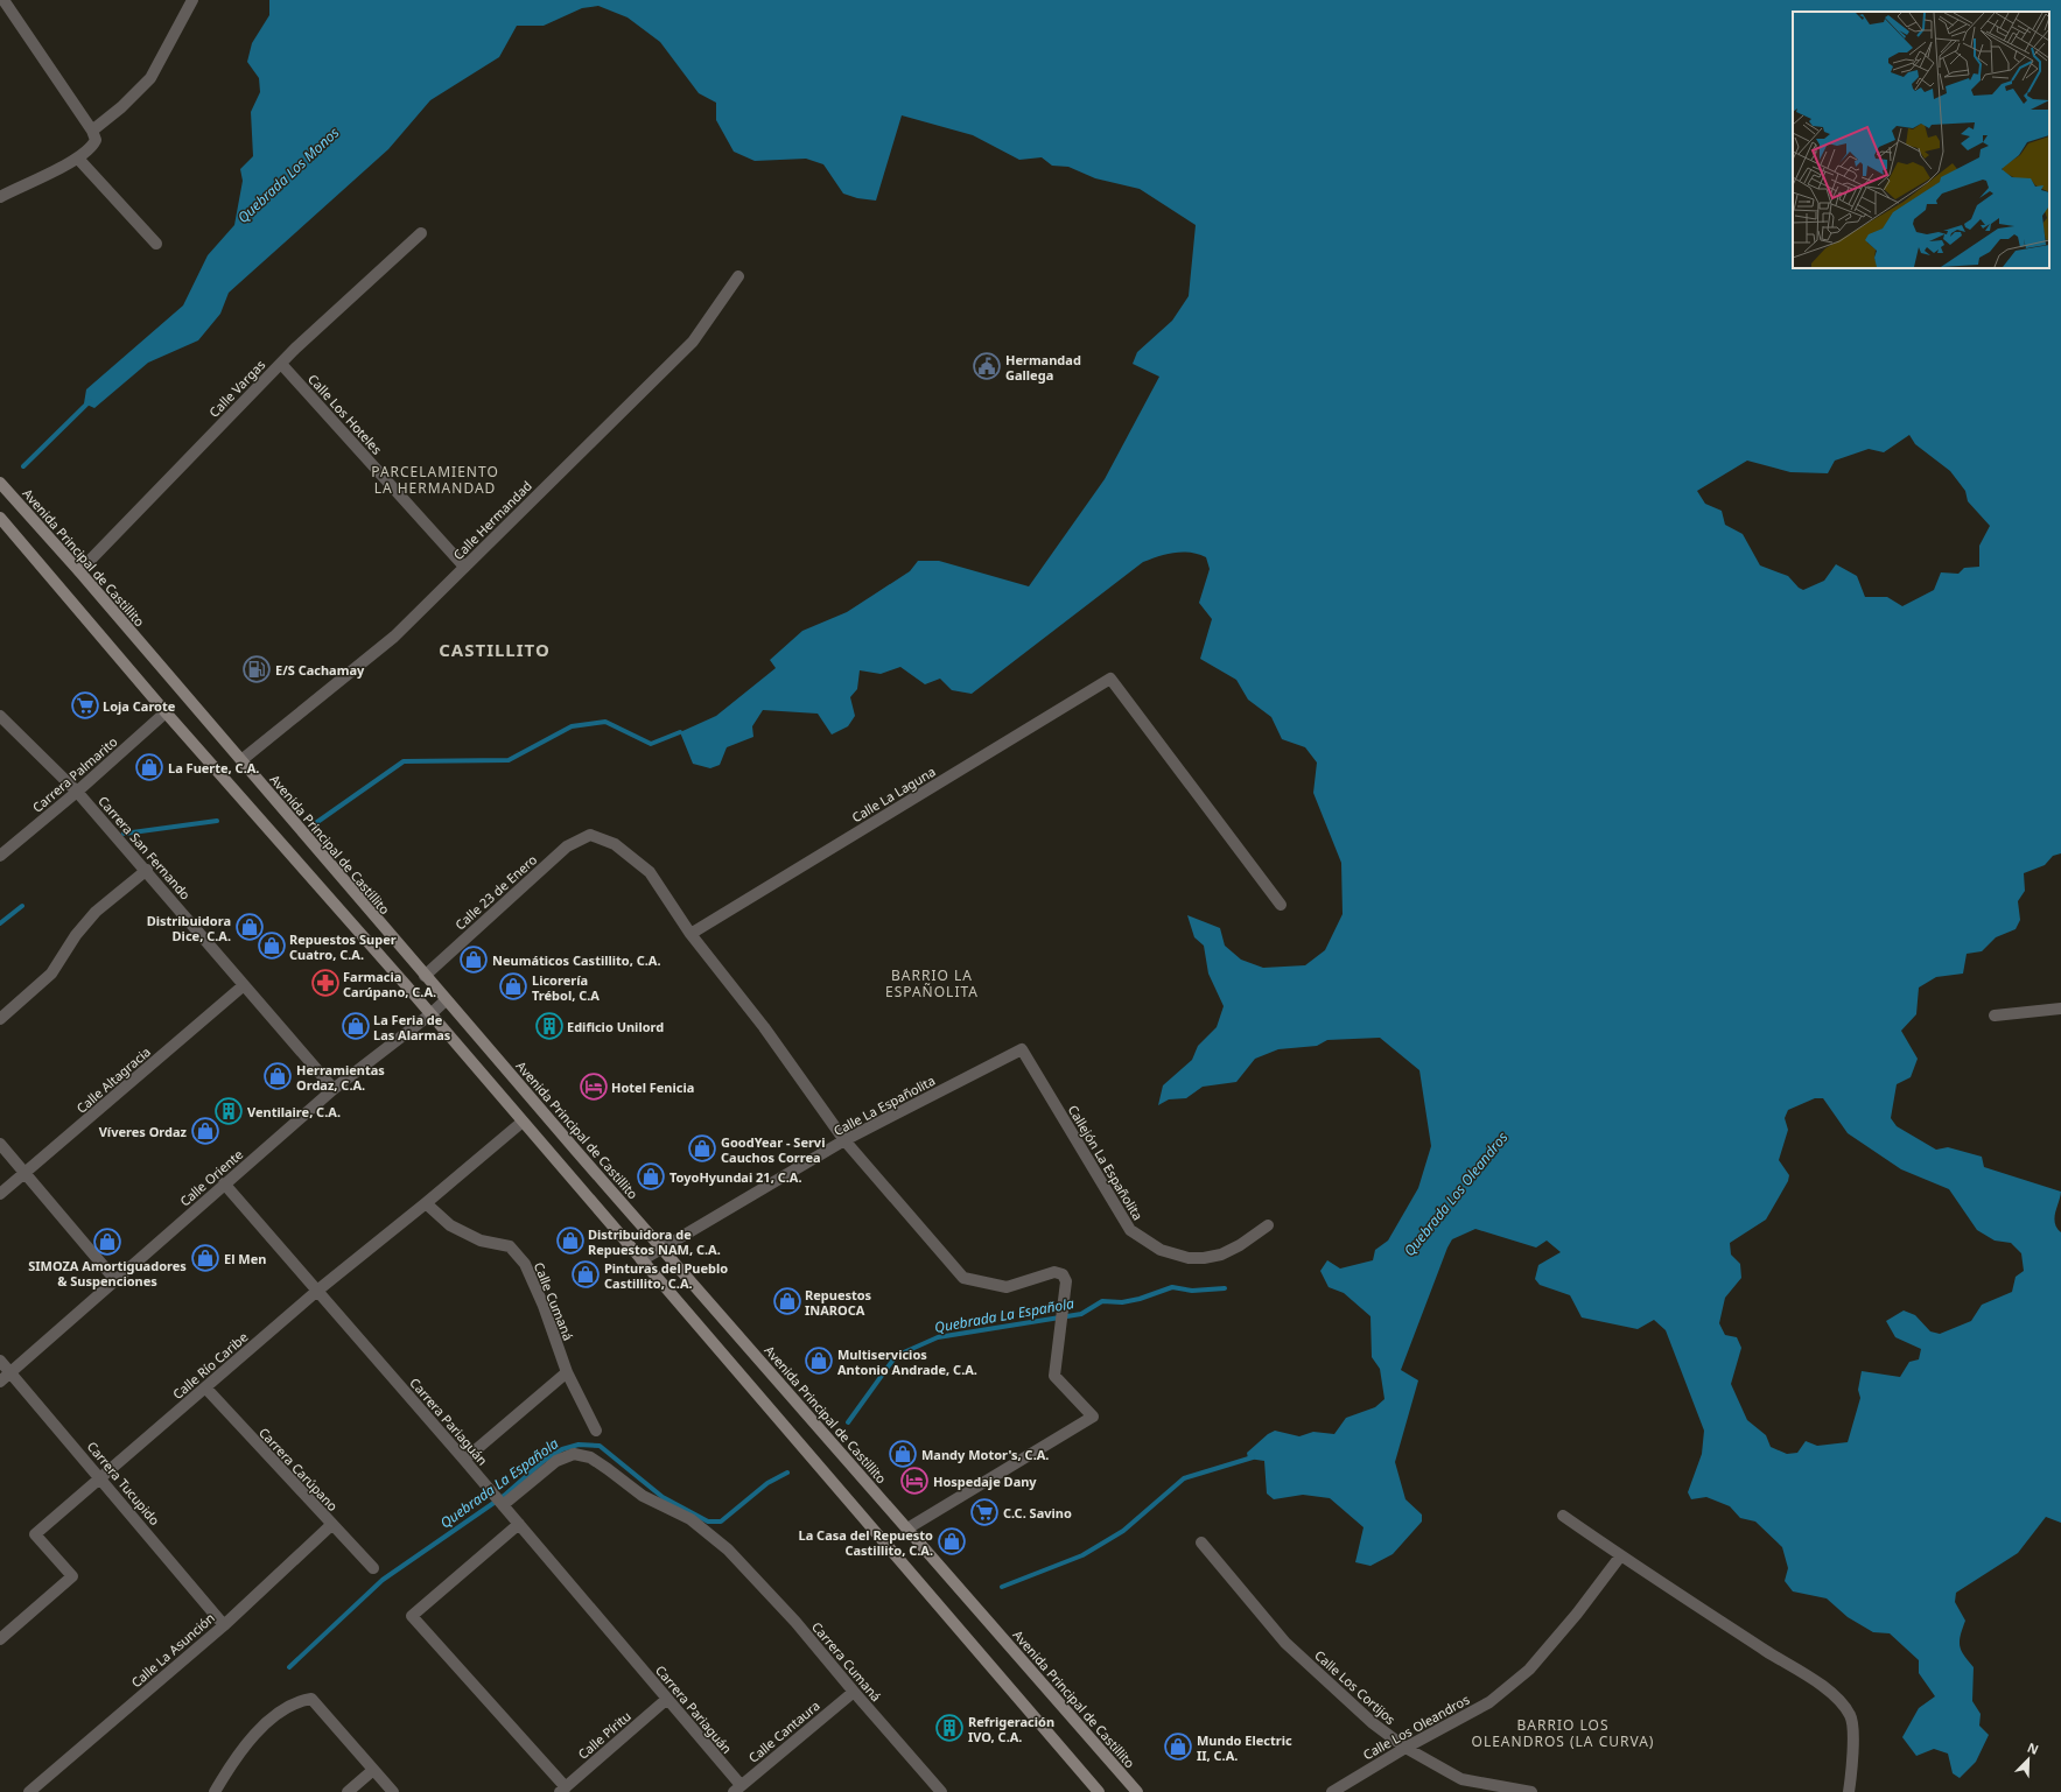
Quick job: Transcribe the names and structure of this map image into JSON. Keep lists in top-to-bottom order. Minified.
{"streets":{"main road":["Avenida Principal de Castillito"],"street":["Calle Vargas","Calle Los Hoteles","Calle Hermandad","Carrera Palmarito","Calle La Laguna","Carrera San Fernando","Calle 23 de Enero","Calle Altagracia","Calle La Españolita","Callejón La Españolita","Calle Oriente","Calle Cumaná","Calle Río Caribe","Carrera Pariaguán","Carrera Carúpano","Carrera Tucupido","Calle La Asunción","Carrera Cumaná","Calle Los Cortijos","Calle Los Oleandros","Calle Cantaura","Calle Píritu"]},"crossings":[["Calle Vargas","Calle Los Hoteles"],["Calle Vargas","Avenida Principal de Castillito"],["Calle Los Hoteles","Calle Hermandad"],["Calle Hermandad","Avenida Principal de Castillito"],["Avenida Principal de Castillito","Calle 23 de Enero"],["Avenida Principal de Castillito","Calle La Españolita"],["Avenida Principal de Castillito","Calle Oriente"],["Carrera Palmarito","Carrera San Fernando"],["Calle La Laguna","Calle 23 de Enero"],["Carrera San Fernando","Calle Altagracia"],["Carrera San Fernando","Calle Oriente"],["Calle La Españolita","Callejón La Españolita"],["Calle Oriente","Carrera Pariaguán"],["Calle Oriente","Carrera Tucupido"],["Calle Cumaná","Calle Río Caribe"],["Calle Río Caribe","Carrera Pariaguán"],["Calle Río Caribe","Carrera Carúpano"],["Calle Río Caribe","Carrera Tucupido"],["Carrera Pariaguán","Carrera Cumaná"],["Carrera Pariaguán","Calle Cantaura"],["Carrera Pariaguán","Calle Píritu"],["Carrera Carúpano","Calle La Asunción"],["Carrera Tucupido","Calle La Asunción"],["Carrera Cumaná","Calle Cantaura"],["Calle Los Cortijos","Calle Los Oleandros"]],"districts":["PARCELAMIENTO LA HERMANDAD","CASTILLITO","BARRIO LA ESPAÑOLITA","BARRIO LOS OLEANDROS (LA CURVA)"],"water":["Quebrada Los Monos","Quebrada Los Oleandros","Quebrada La Española"],"places":{"public building":["Hermandad Gallega"],"fuel station":["E/S Cachamay"],"supermarket":["Loja Carote","C.C. Savino"],"shop":["La Fuerte, C.A.","Distribuidora Dice, C.A.","Repuestos Super Cuatro, C.A.","Neumáticos Castillito, C.A.","Licorería Trébol, C.A","La Feria de Las Alarmas","Herramientas Ordaz, C.A.","Víveres Ordaz","GoodYear - Servi Cauchos Correa","ToyoHyundai 21, C.A.","Distribuidora de Repuestos NAM, C.A.","SIMOZA Amortiguadores & Suspenciones","El Men","Pinturas del Pueblo Castillito, C.A.","Repuestos INAROCA","Multiservicios Antonio Andrade, C.A.","Mandy Motor's, C.A.","La Casa del Repuesto Castillito, C.A.","Mundo Electric II, C.A."],"pharmacy":["Farmacia Carúpano, C.A."],"building":["Edificio Unilord","Ventilaire, C.A.","Refrigeración IVO, C.A."],"hotel":["Hotel Fenicia","Hospedaje Dany"]},"north":"top right"}
